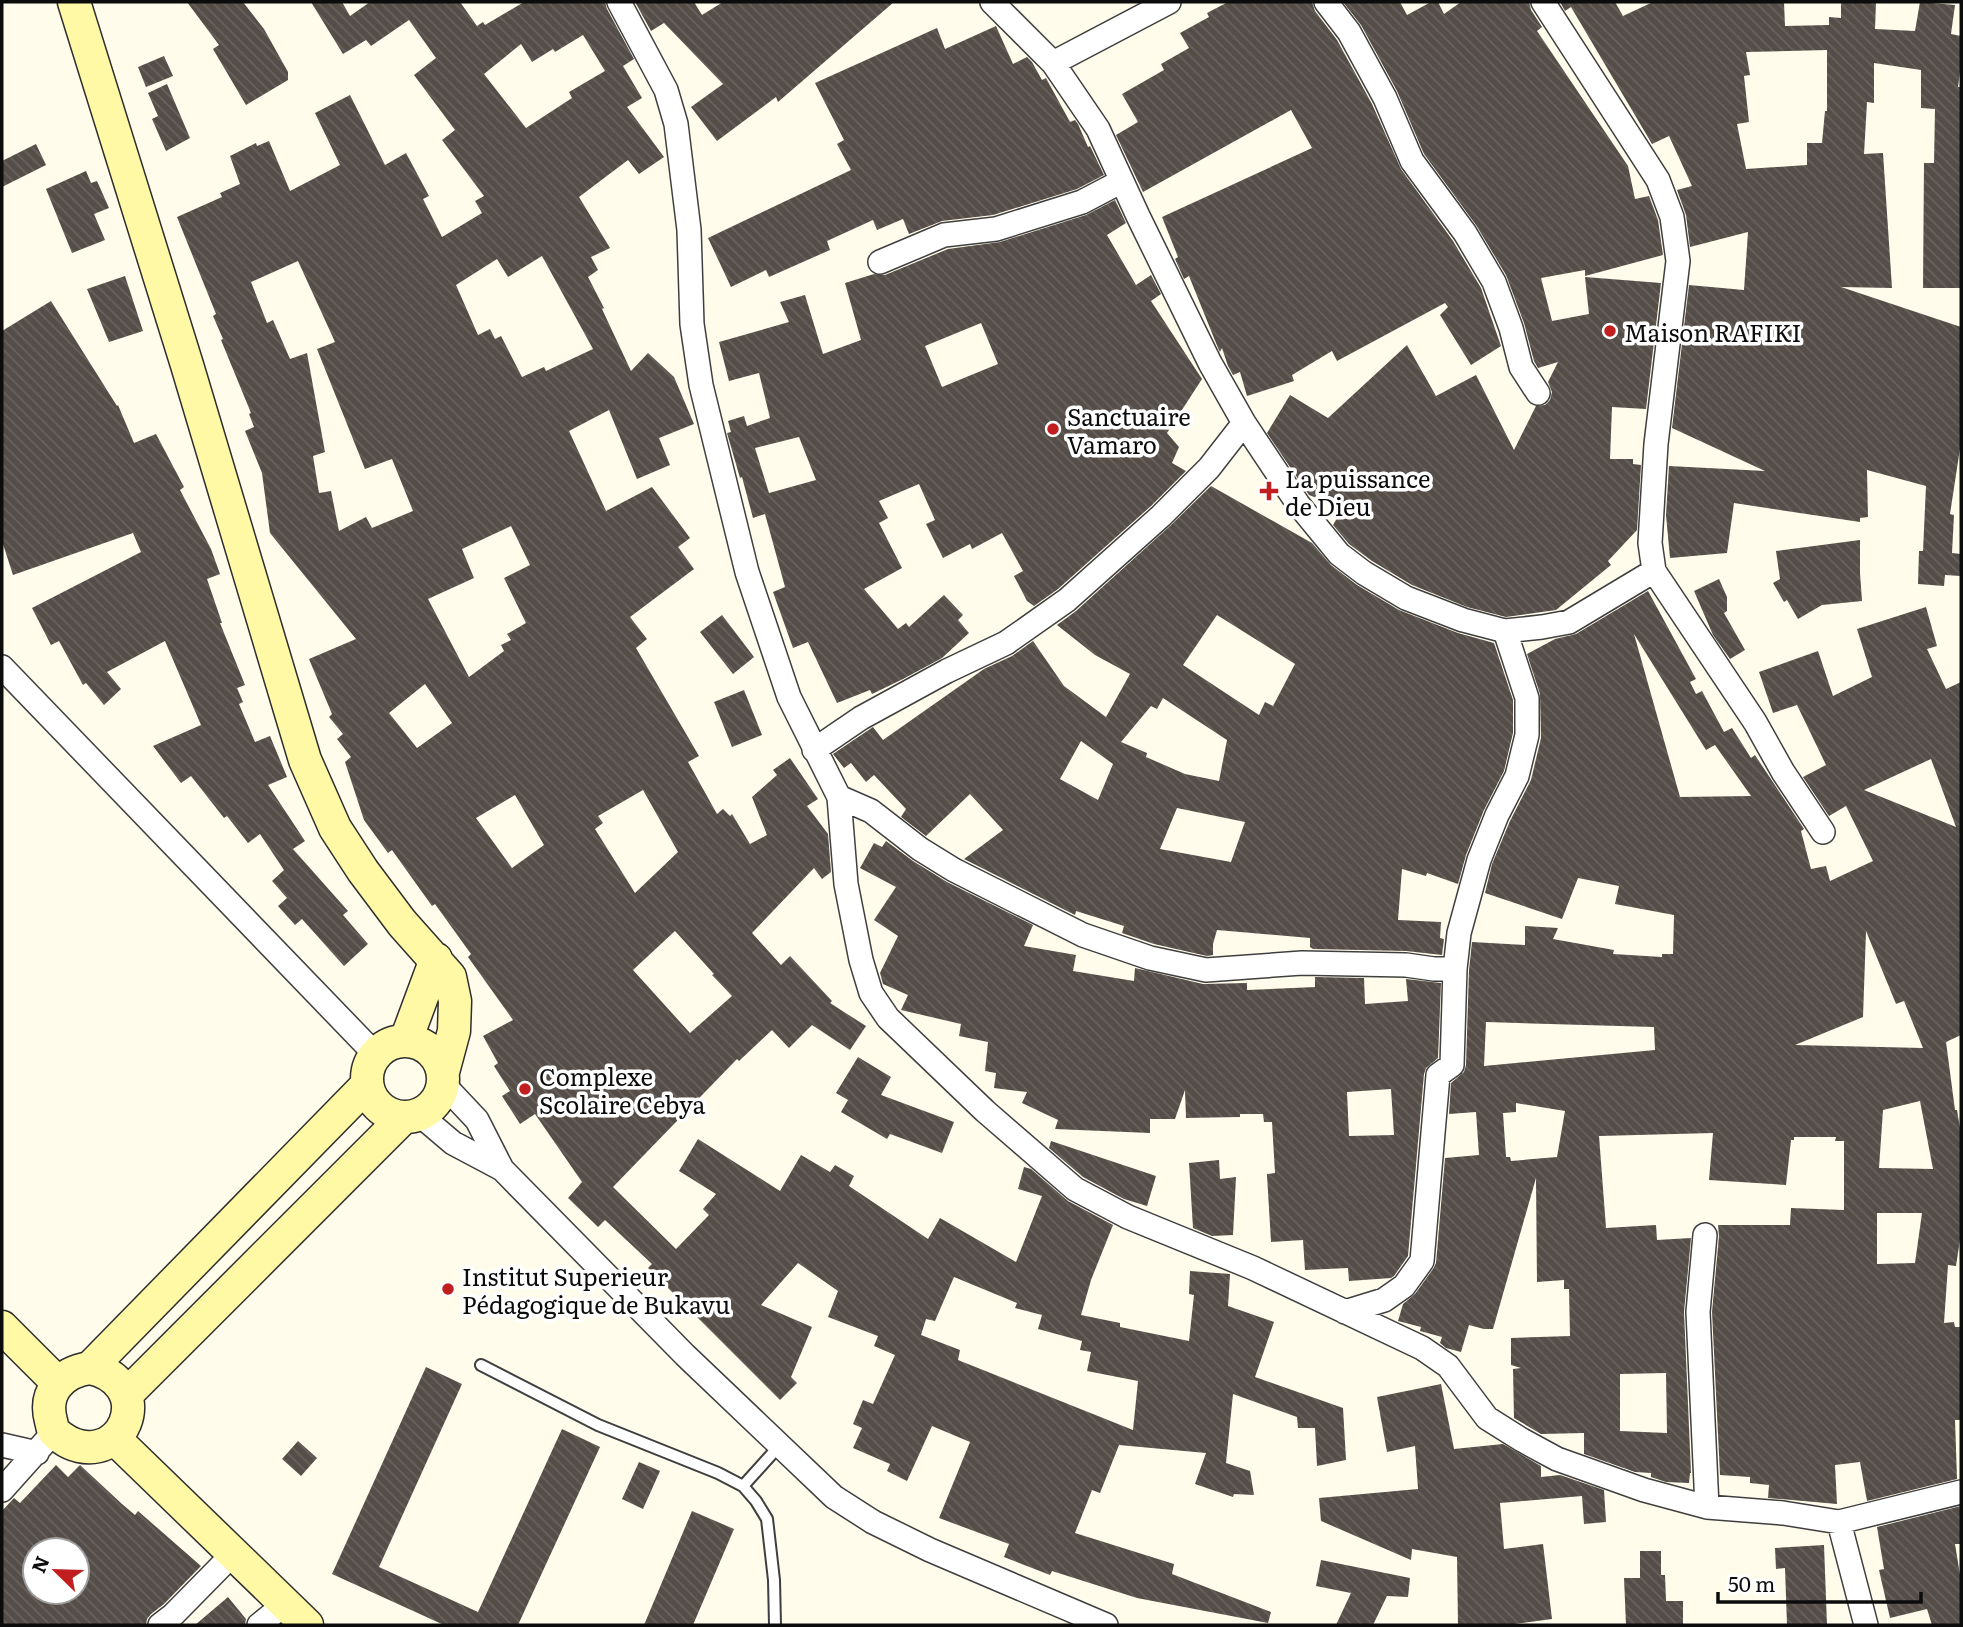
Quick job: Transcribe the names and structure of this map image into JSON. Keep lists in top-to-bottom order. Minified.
{"places":{"other":["Maison RAFIKI","Sanctuaire Vamaro","Complexe Scolaire Cebya","Institut Superieur Pédagogique de Bukavu"],"health":["La puissance de Dieu"]},"scale_bar":"50 m","north":"top left"}
